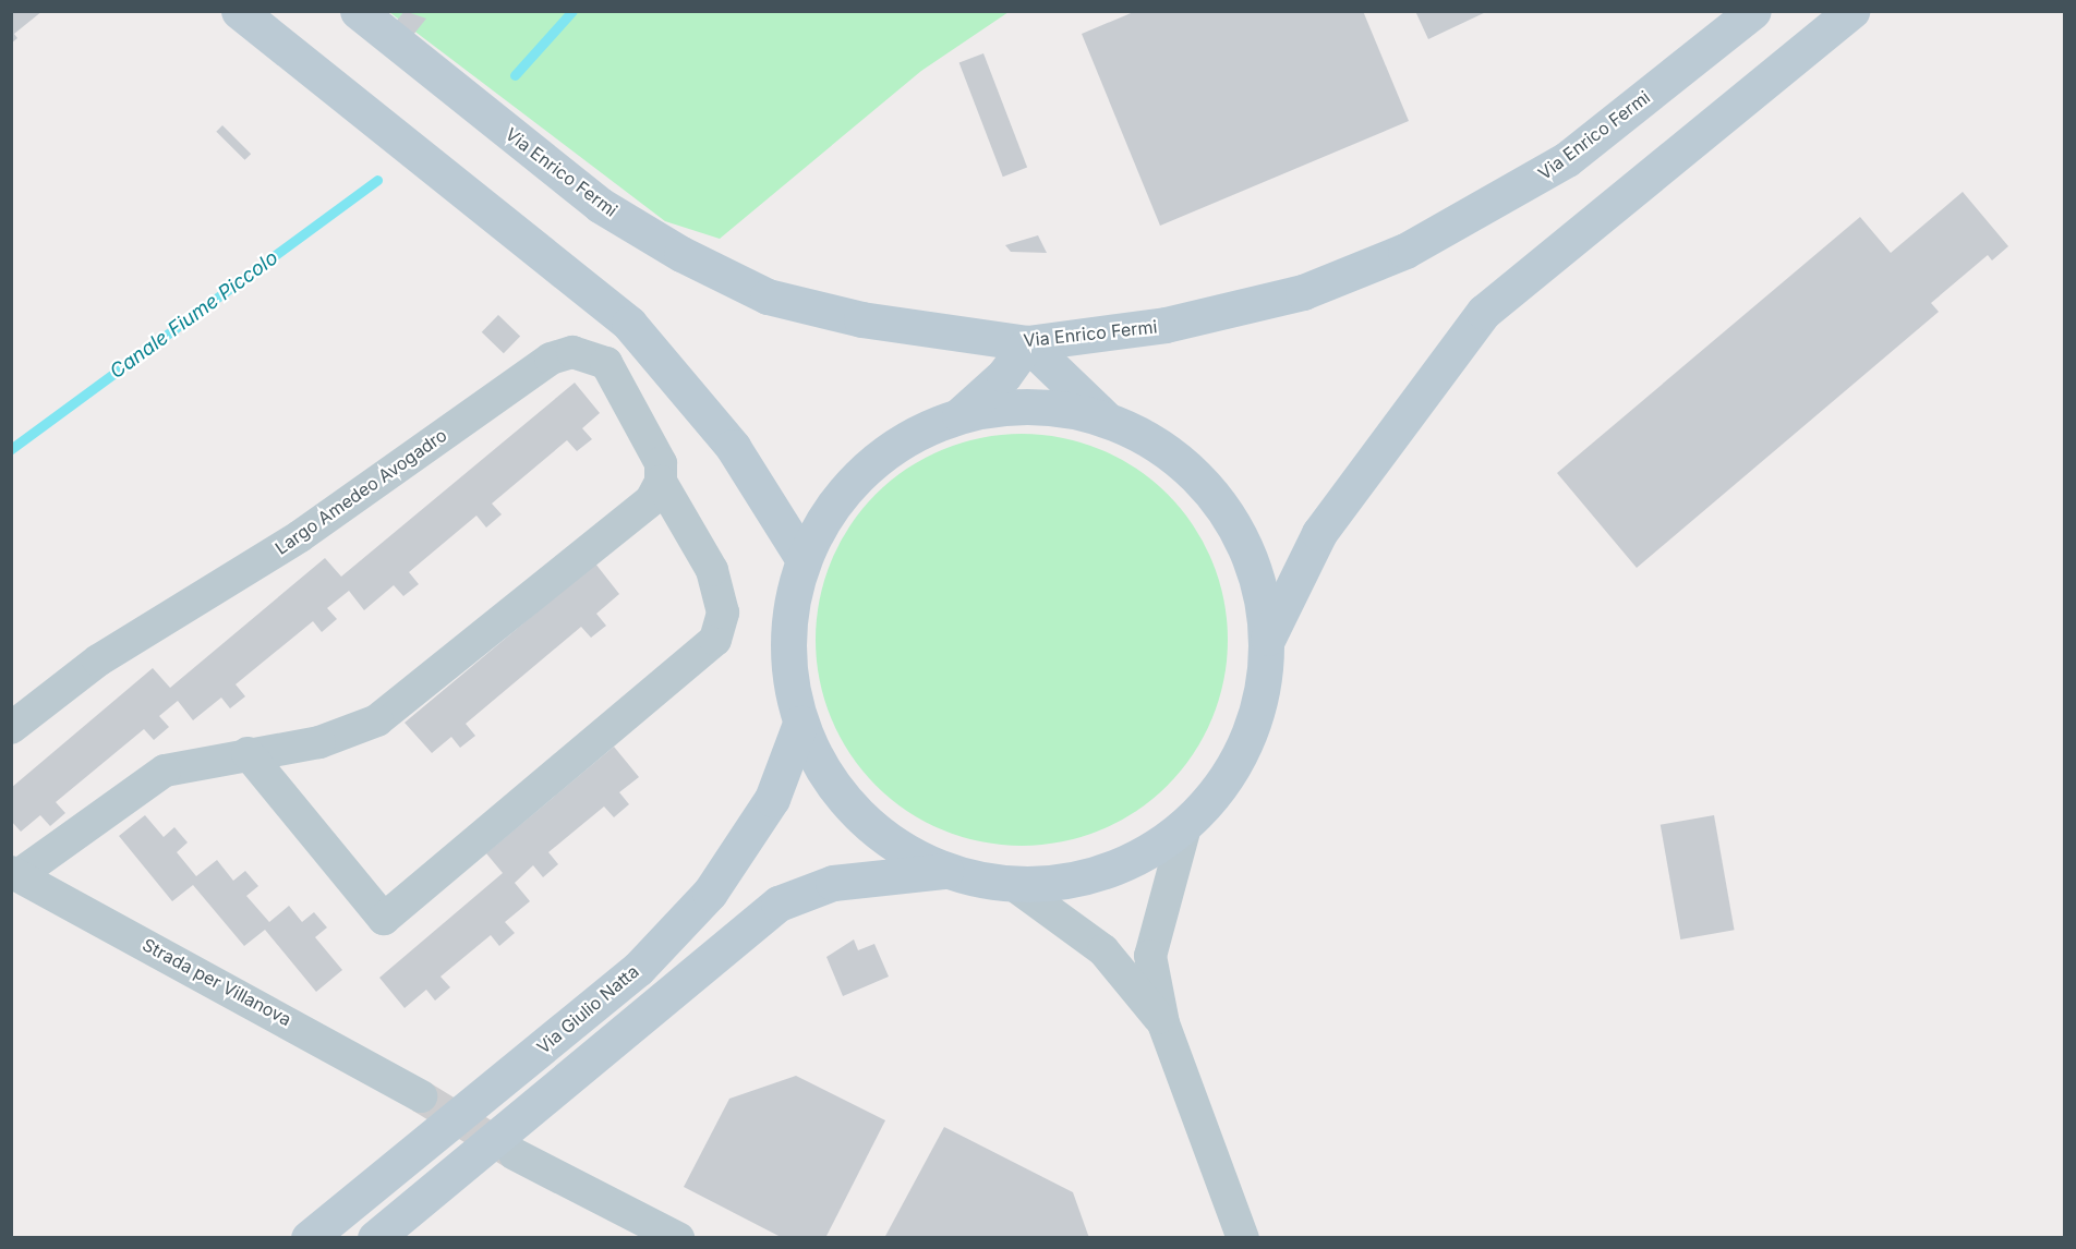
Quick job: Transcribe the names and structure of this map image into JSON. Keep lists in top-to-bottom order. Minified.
{"streets":{"main road":["Via Enrico Fermi","Via Giulio Natta"],"street":["Largo Amedeo Avogadro","Strada per Villanova"]},"water":["Canale Fiume Piccolo"]}
